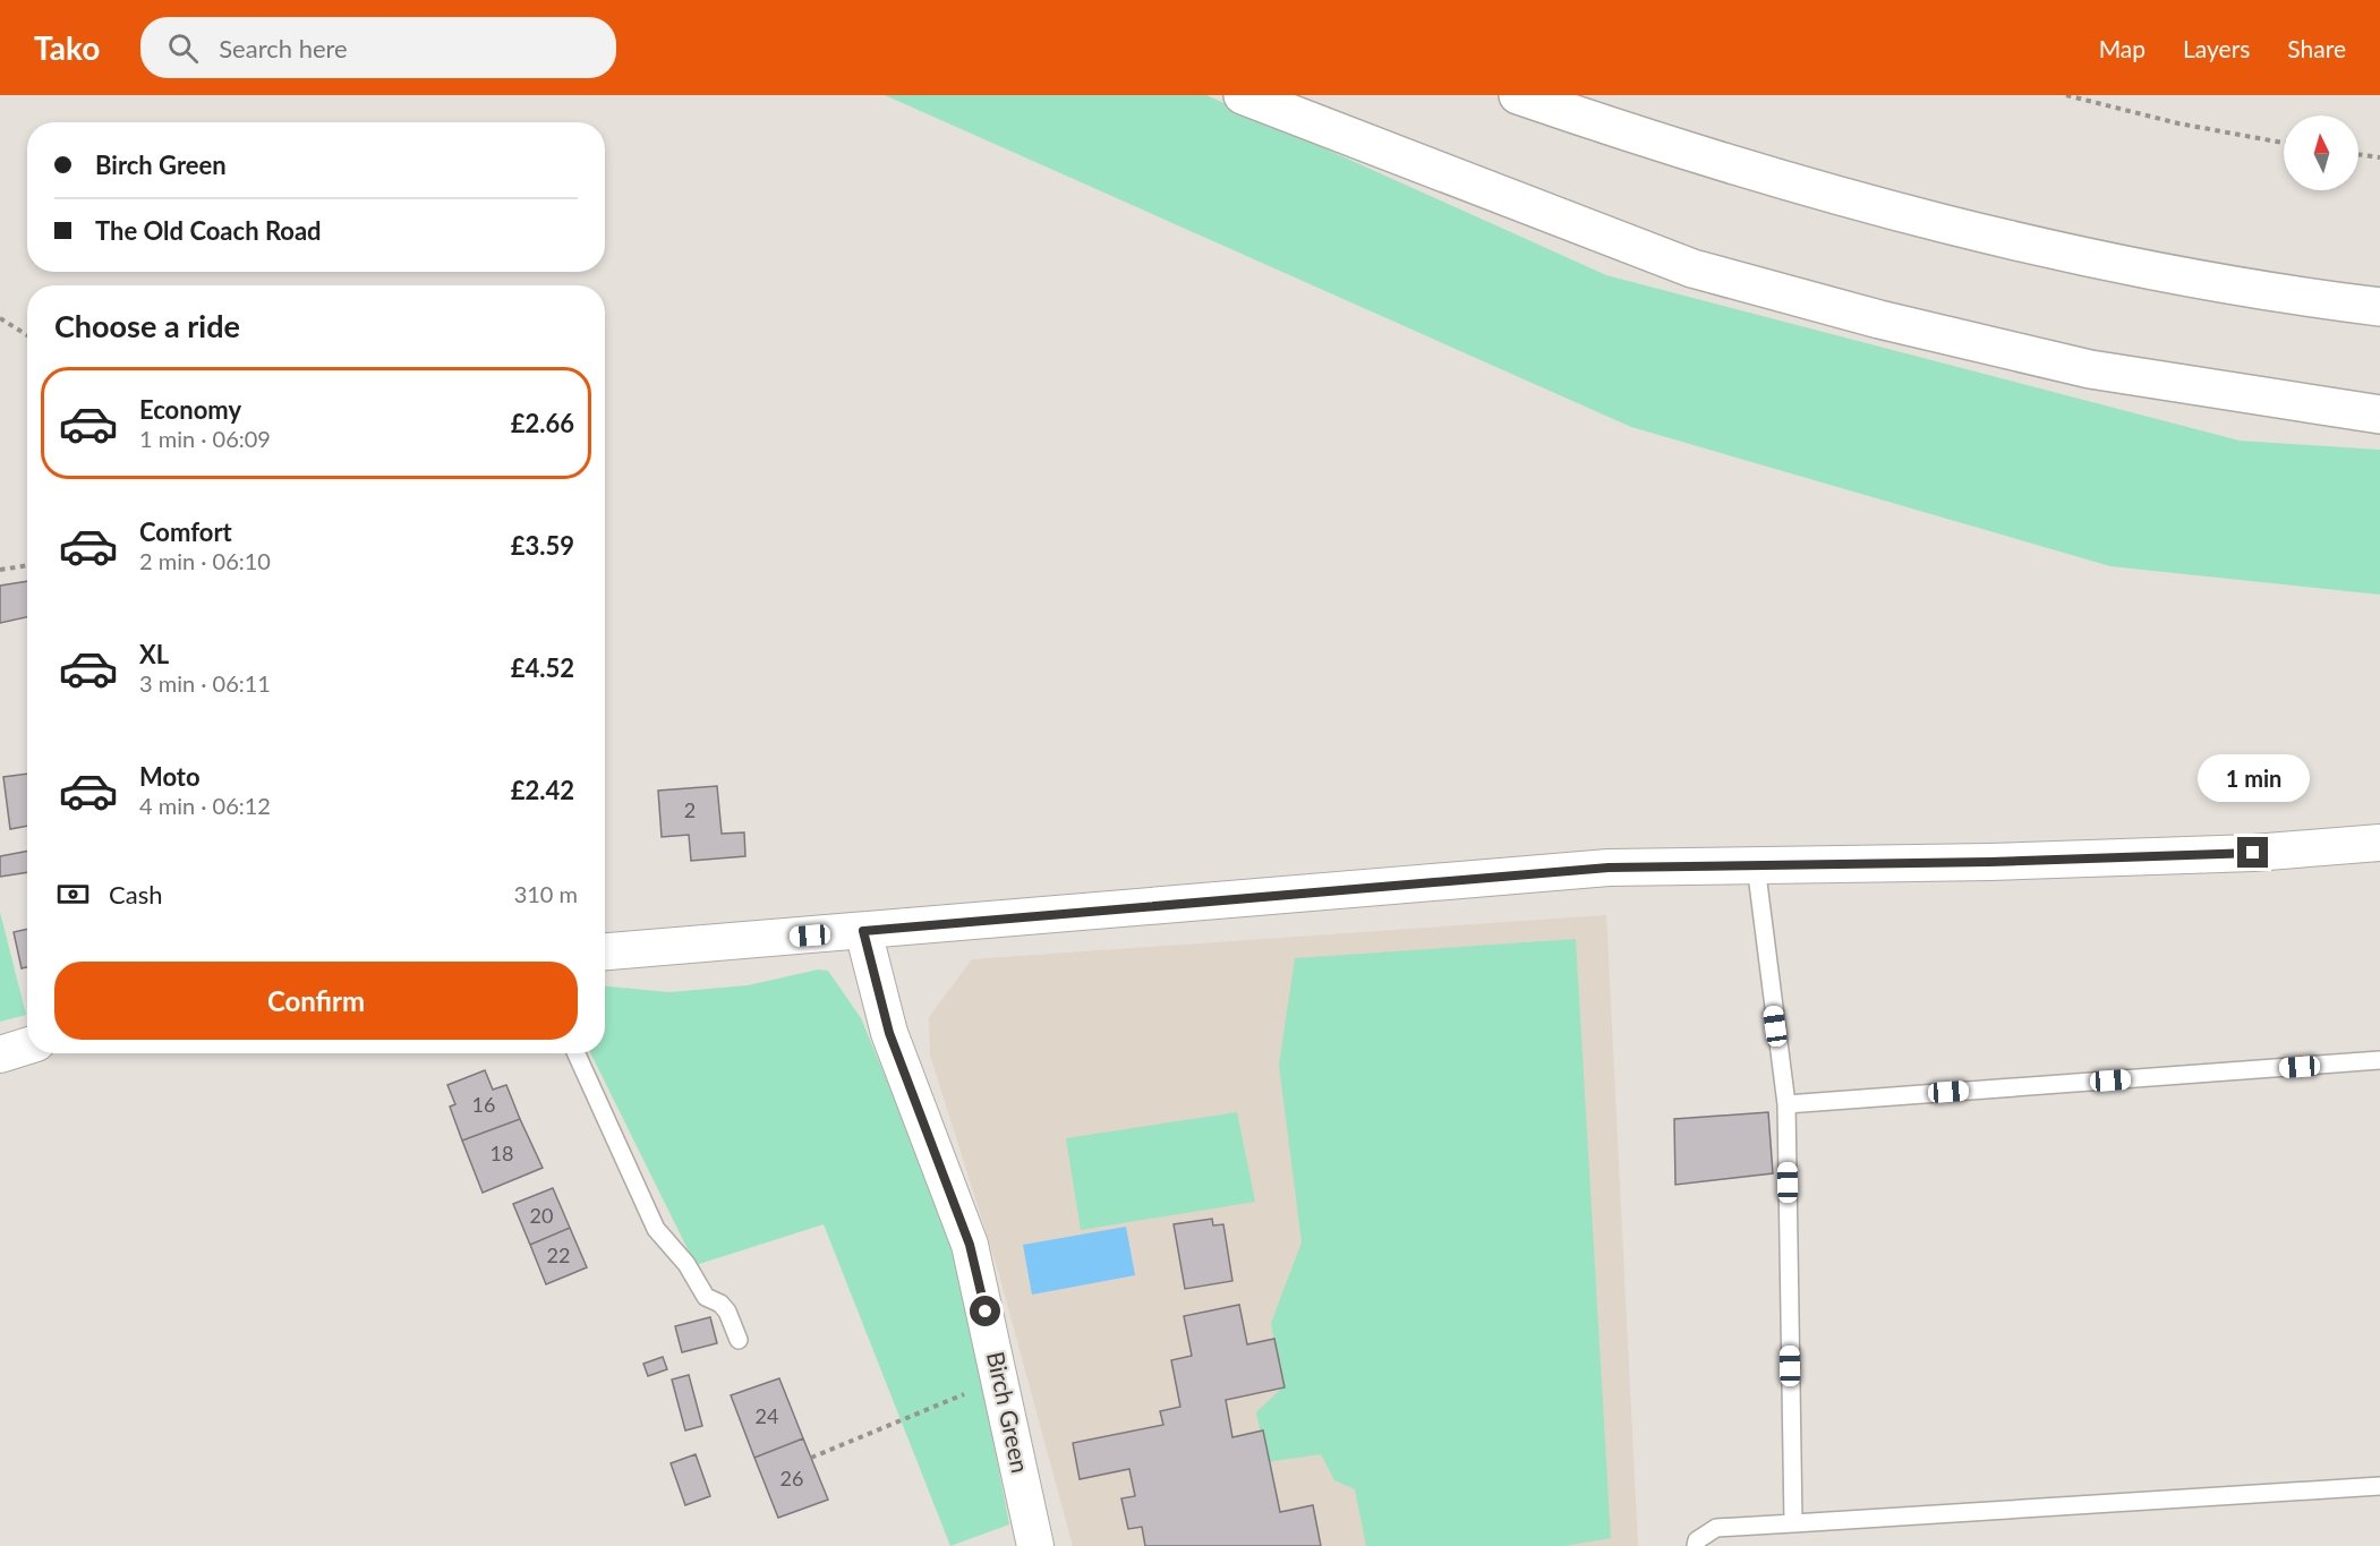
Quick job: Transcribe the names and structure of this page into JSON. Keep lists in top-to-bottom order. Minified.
{"streets":{"street":["Birch Green"]},"house_numbers":["2","16","18","20","22","24","26"],"north":"top","page":{"header":"Tako","search":"Search here","nav":["Map","Layers","Share"],"banner":["Birch Green","The Old Coach Road"],"heading":"Choose a ride","list":[{"name":"Economy","note":"1 min · 06:09","value":"£2.66"},{"name":"Comfort","note":"2 min · 06:10","value":"£3.59"},{"name":"XL","note":"3 min · 06:11","value":"£4.52"},{"name":"Moto","note":"4 min · 06:12","value":"£2.42"}],"bubble":"1 min","pay":["Cash","310 m"],"buttons":"Confirm"}}
